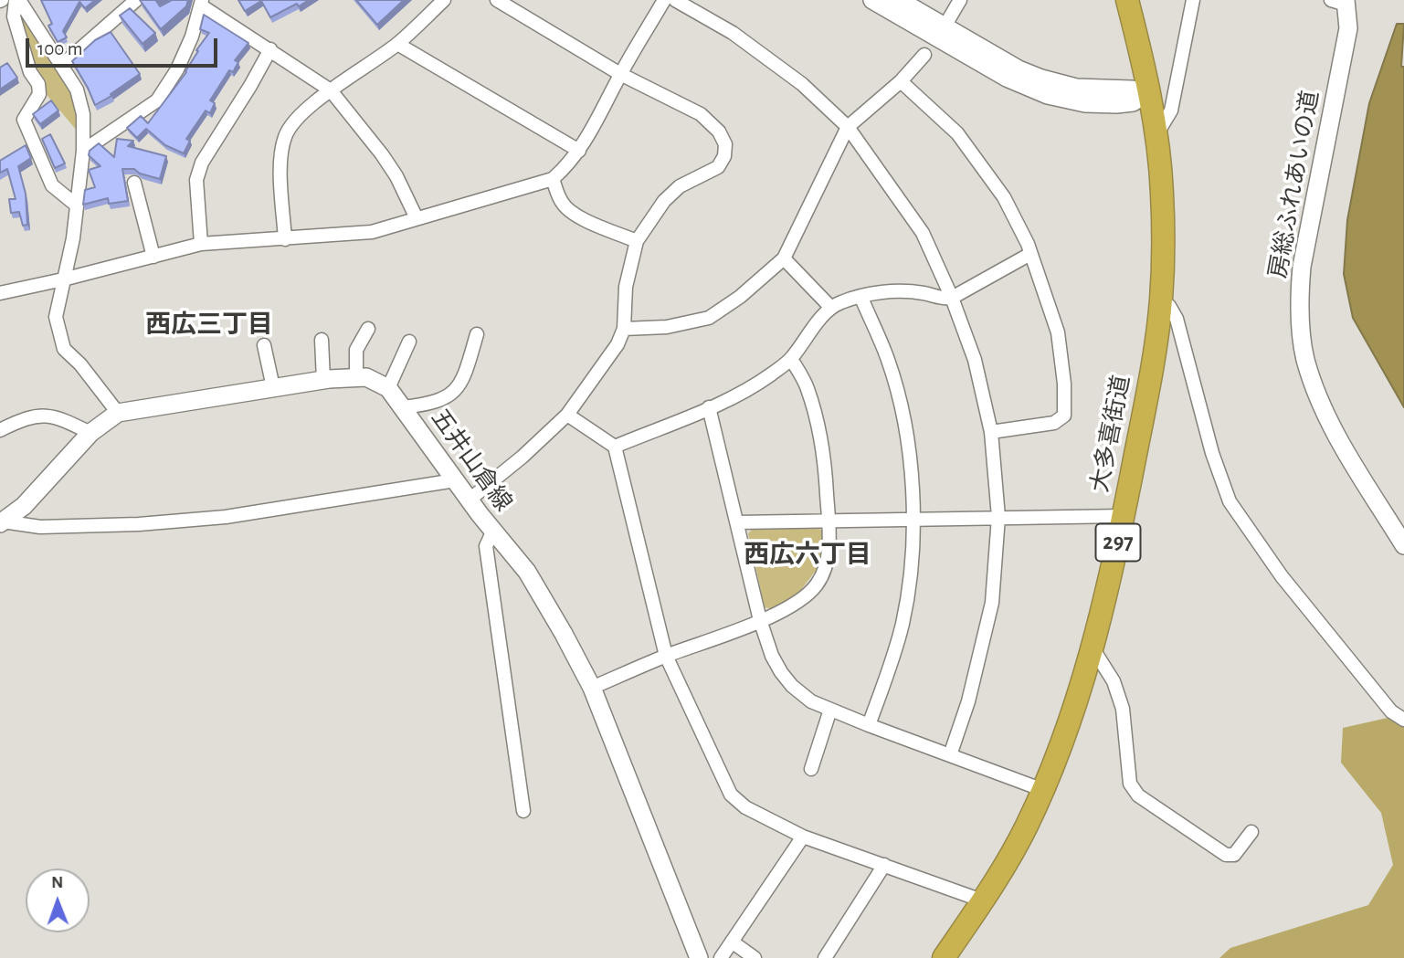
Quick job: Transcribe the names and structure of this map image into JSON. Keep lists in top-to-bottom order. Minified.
{"streets":{"highway":["大多喜街道","297"],"street":["房総ふれあいの道","五井山倉線"]},"districts":["西広三丁目","西広六丁目"],"scale_bar":"100 m","north":"top"}
